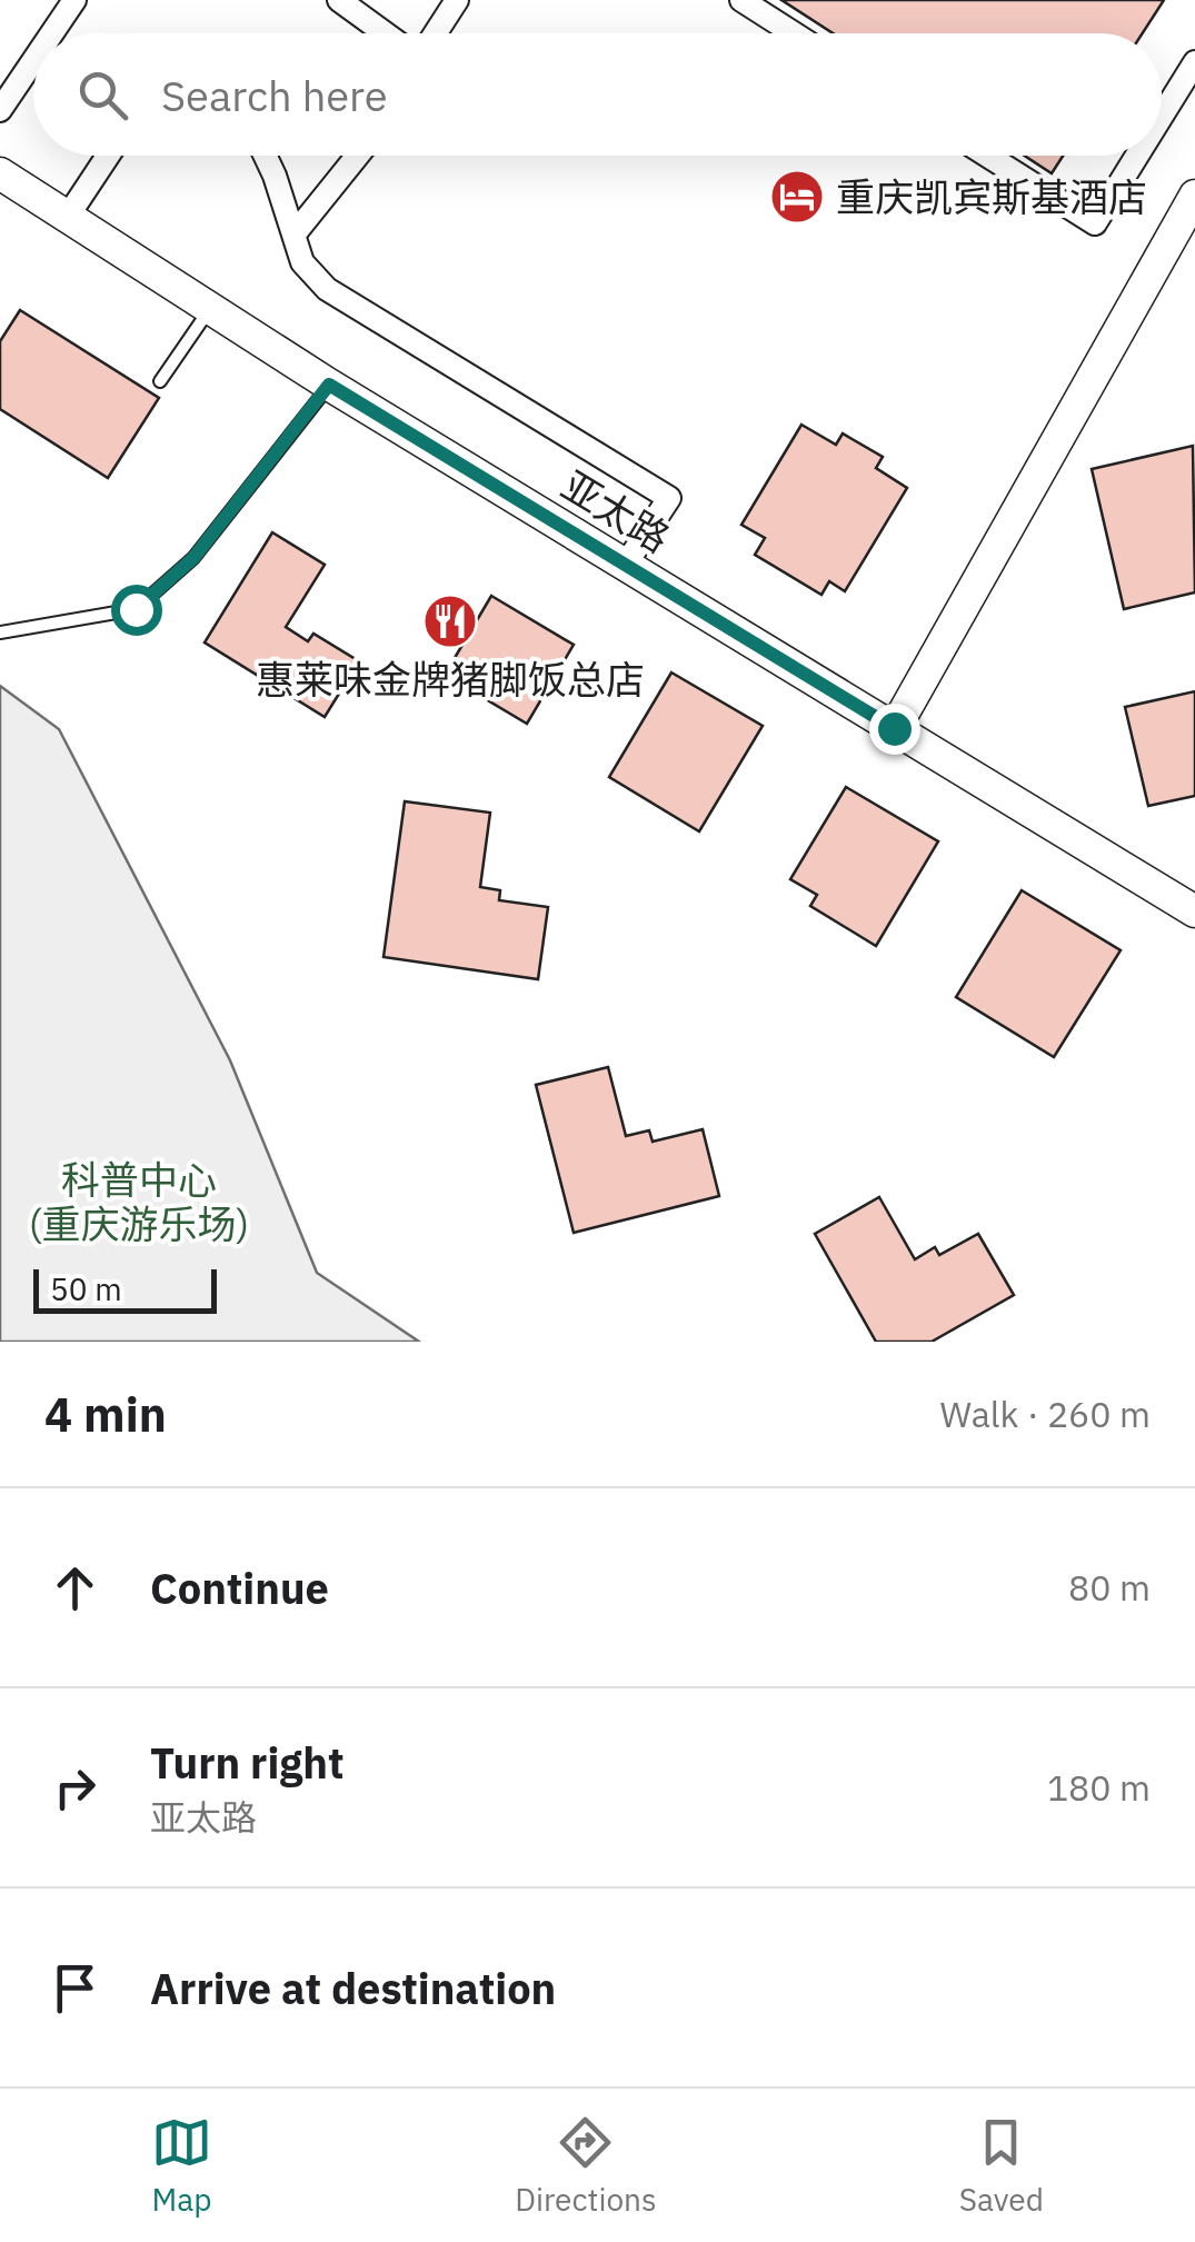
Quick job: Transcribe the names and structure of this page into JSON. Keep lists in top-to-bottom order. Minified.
{"streets":{"street":["亚太路"]},"parks":["科普中心 (重庆游乐场)"],"places":{"hotel":["重庆凯宾斯基酒店"],"restaurant":["惠莱味金牌猪脚饭总店"]},"scale_bar":"50 m","page":{"search":"Search here","scale":"50 m","heading":["4 min","Walk · 260 m"],"list":[["Continue","80 m"],["Turn right","亚太路","180 m"],"Arrive at destination"],"nav":["Map","Directions","Saved"]}}
